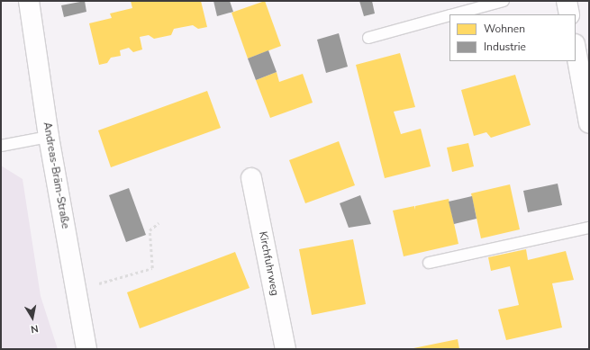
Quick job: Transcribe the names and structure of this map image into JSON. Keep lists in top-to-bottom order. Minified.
{"streets":{"main road":["Andreas-Bräm-Straße","Kirchfuhrweg"]},"legend":["Wohnen","Industrie"],"north":"bottom"}
